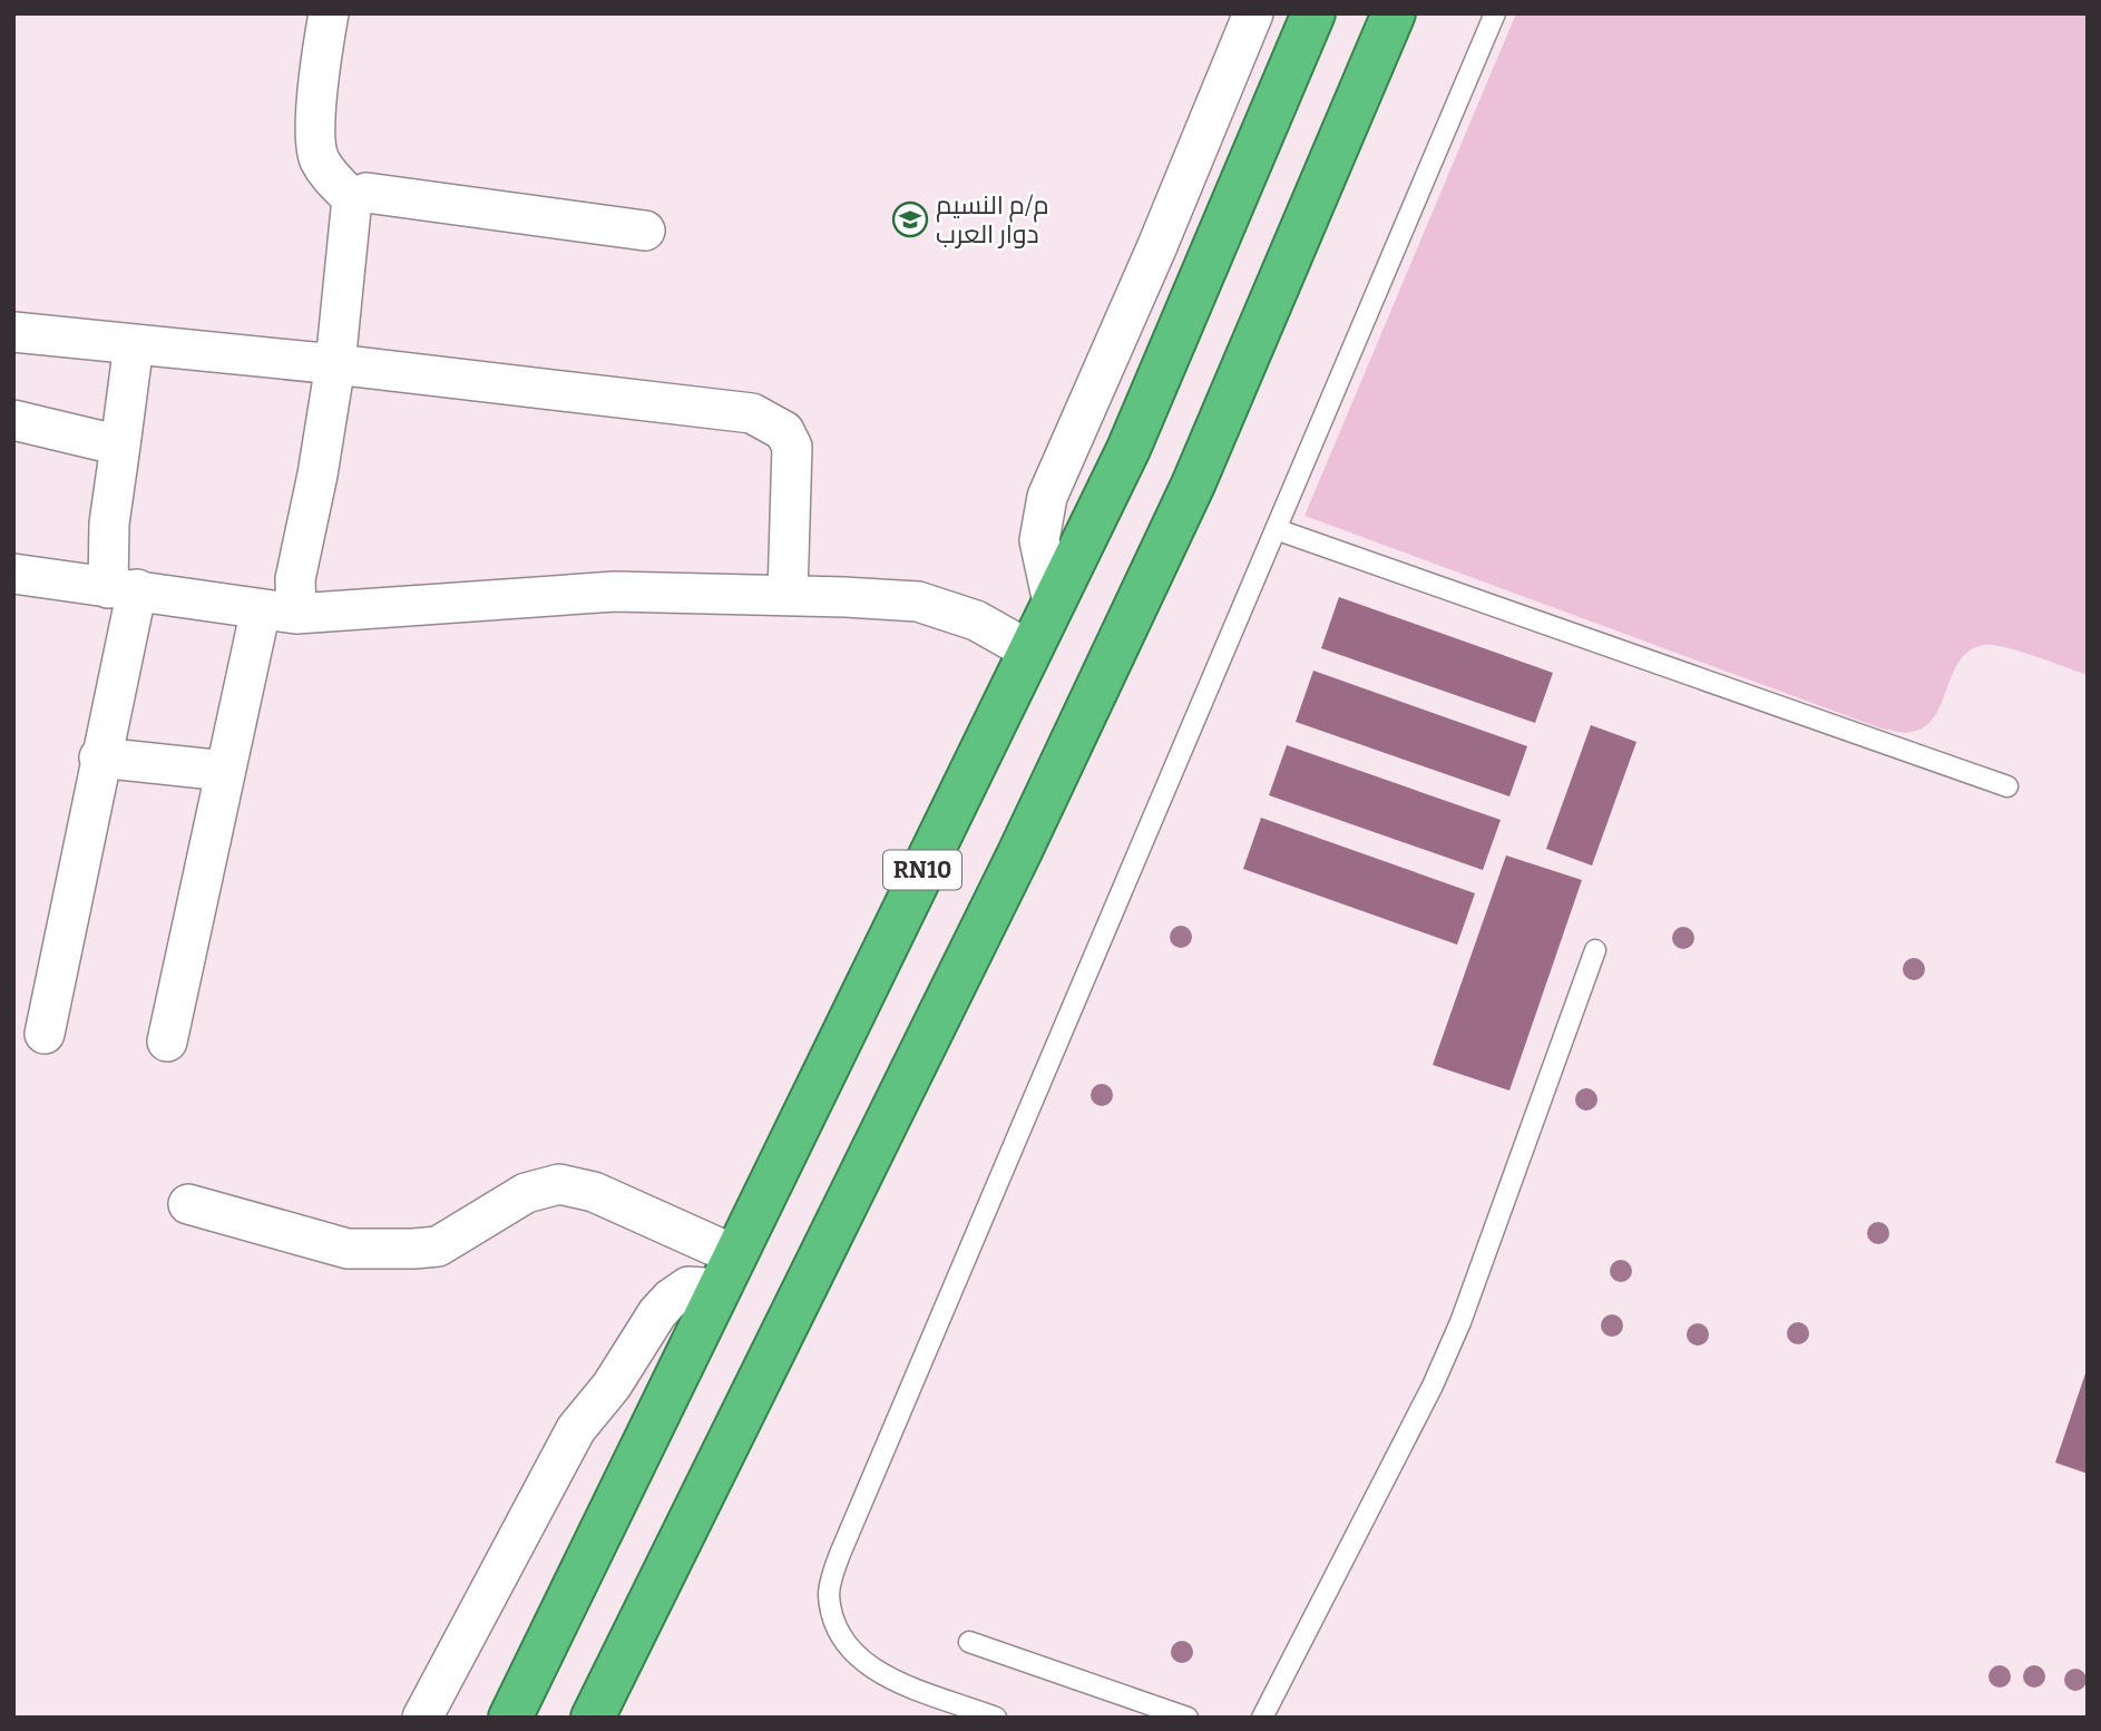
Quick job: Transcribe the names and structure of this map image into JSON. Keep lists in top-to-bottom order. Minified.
{"streets":{"highway":["RN10"]},"places":{"school or university":["م/م النسيم دوار العرب"]}}
